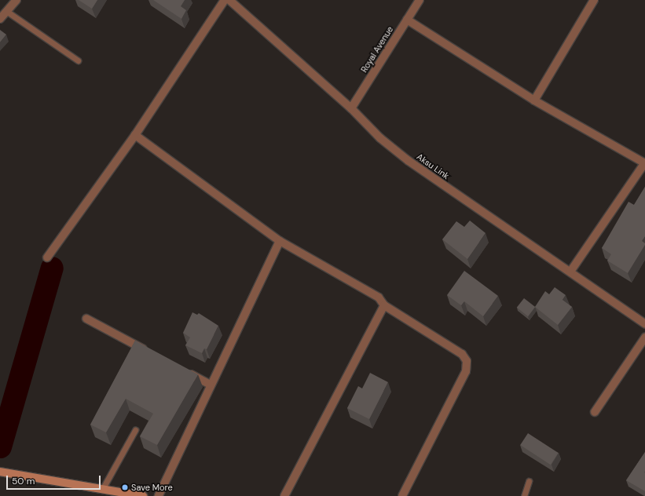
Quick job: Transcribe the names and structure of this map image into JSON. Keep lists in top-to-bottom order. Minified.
{"streets":{"street":["Royal Avenue","Aksu Link"]},"crossings":[["Royal Avenue","Aksu Link"]],"places":["Save More"],"scale_bar":"50 m"}
